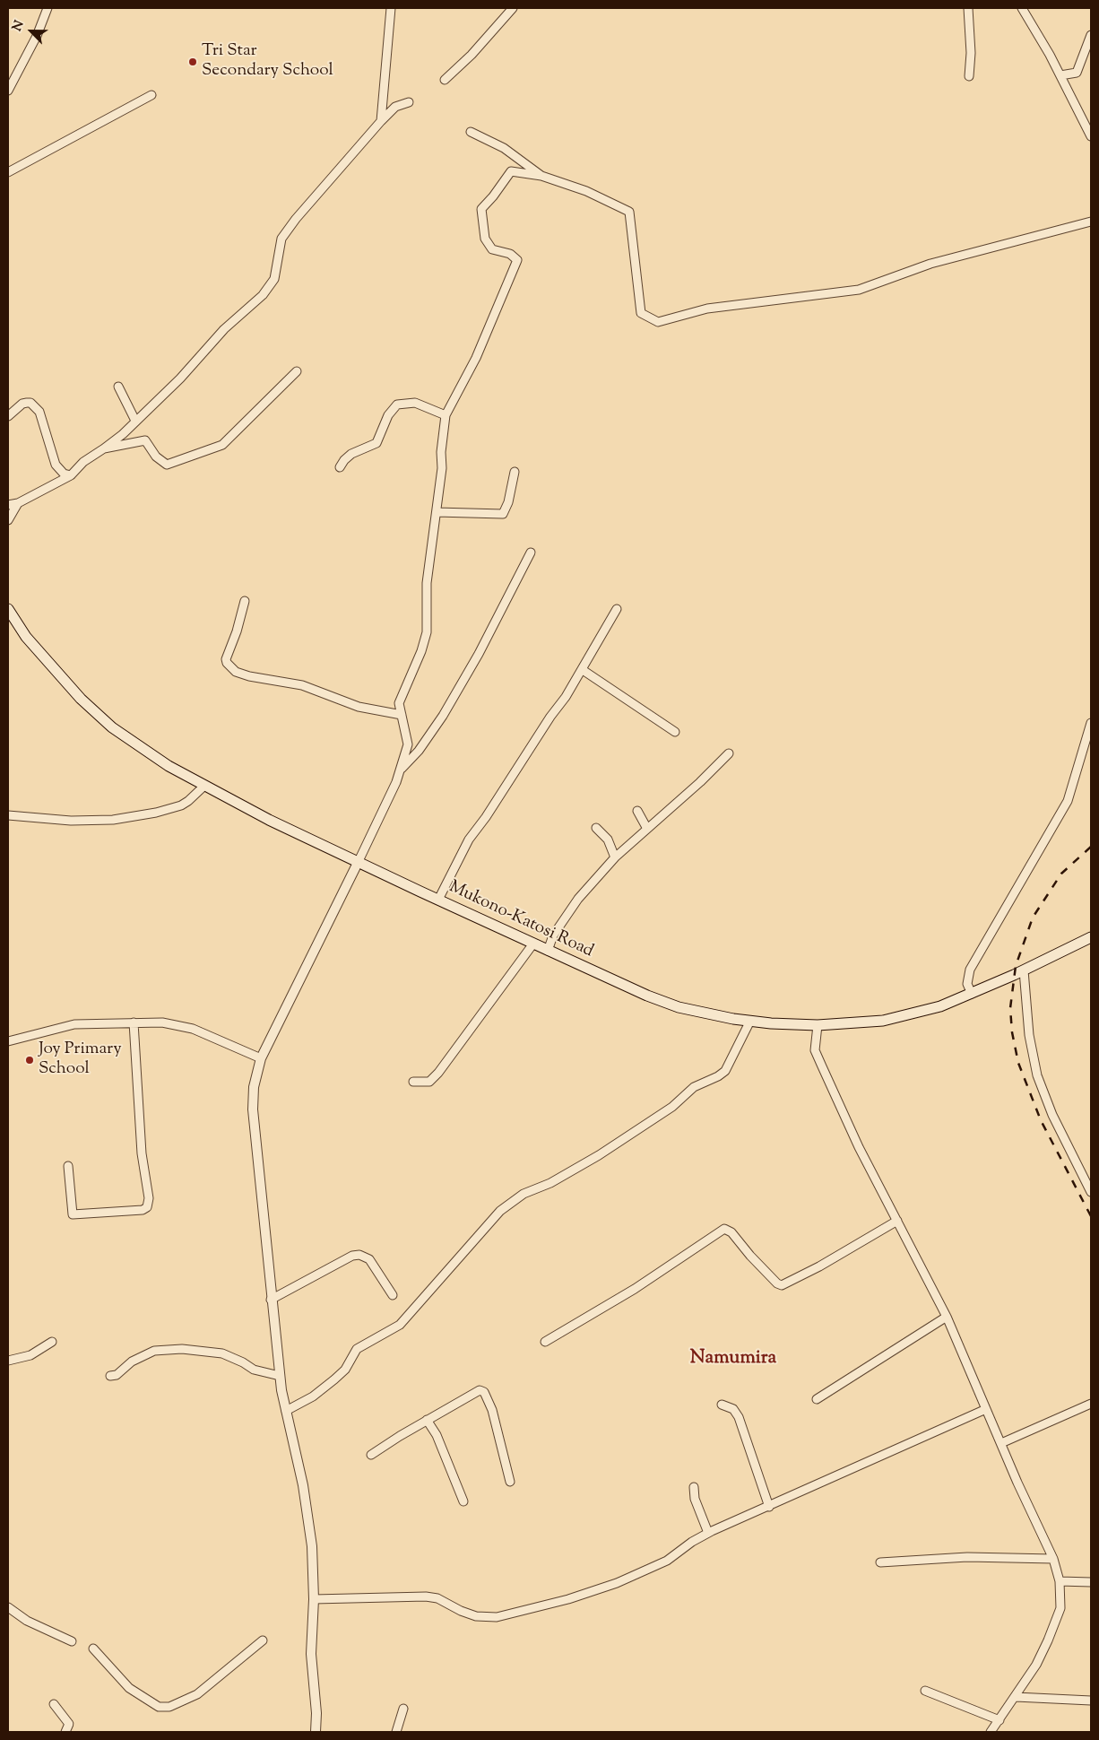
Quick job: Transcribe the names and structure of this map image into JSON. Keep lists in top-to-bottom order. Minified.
{"streets":{"main road":["Mukono-Katosi Road"]},"districts":["Namumira"],"places":["Tri Star Secondary School","Joy Primary School"],"north":"top left"}
